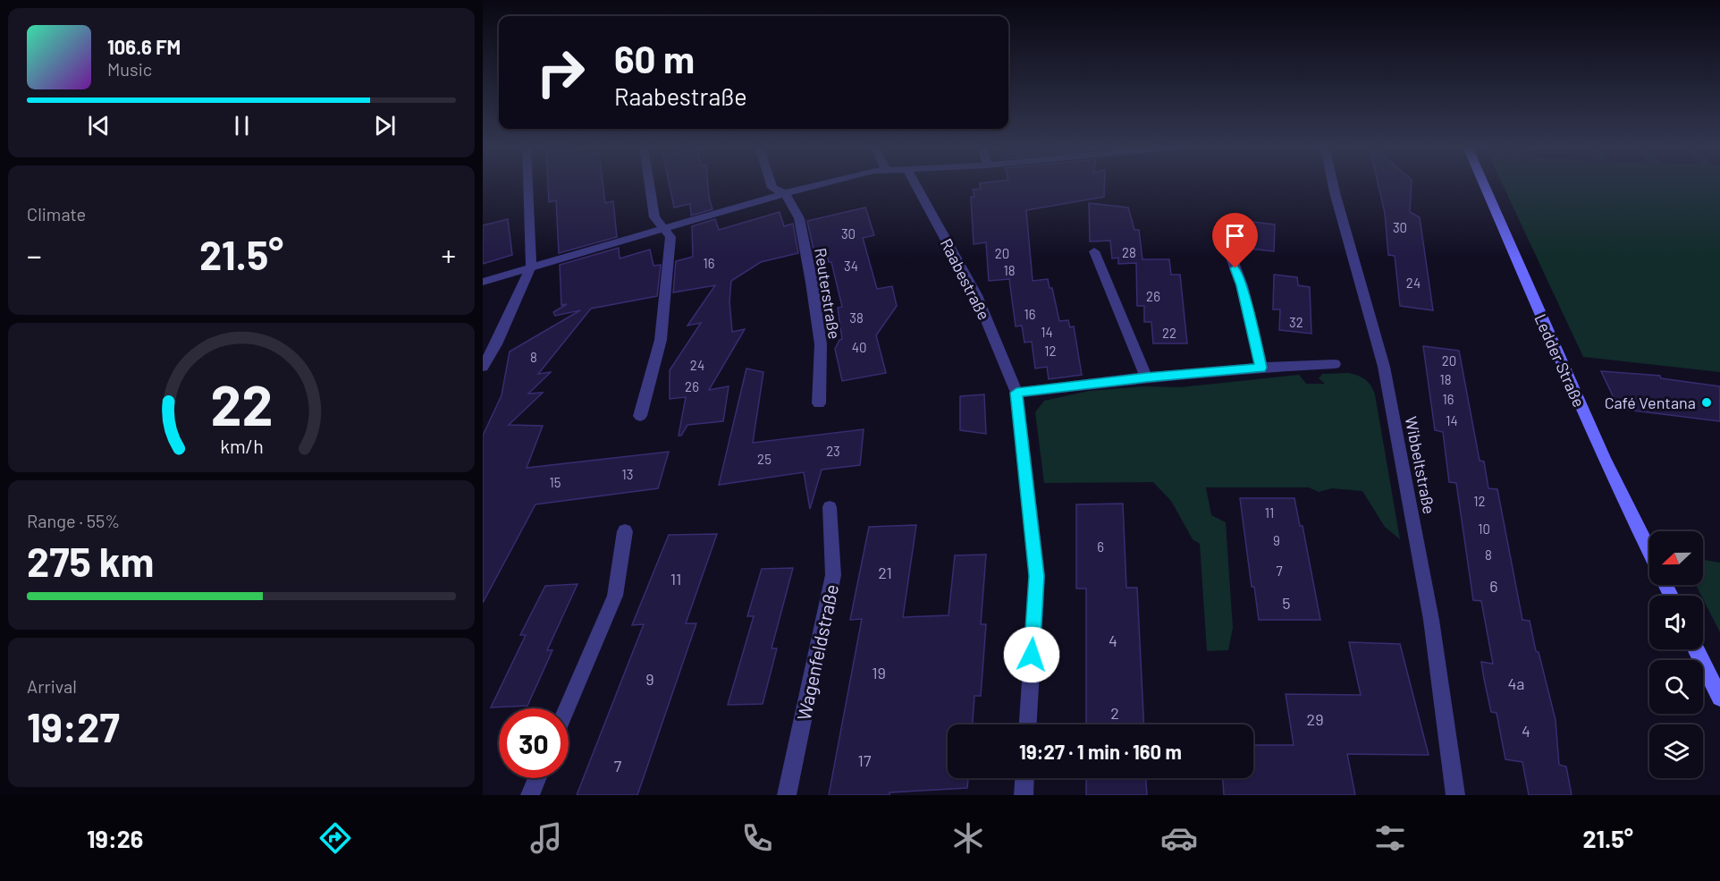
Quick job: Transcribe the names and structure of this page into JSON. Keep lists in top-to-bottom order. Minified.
{"streets":{"main road":["Ledder Straße"],"street":["Raabestraße","Reuterstraße","Wibbeltstraße","Wagenfeldstraße"]},"places":["Café Ventana"],"house_numbers":["30","30","28","20","16","34","18","24","26","16","38","32","14","22","40","12","8","20","24","18","26","16","14","23","25","13","15","12","11","10","9","6","8","7","21","11","6","5","4","19","9","4a","2","29","4","17","7"],"north":"left","page":{"turn":["60 m","Raabestraße"],"song":["106.6 FM","Music"],"tile":["Climate",["Range · 55%","275 km"],["Arrival","19:27"]],"heat":["−","21.5°","+"],"limit":"30","trip":"19:27 · 1 min · 160 m","tabs":["19:26","21.5°"],"gauge":["22","km/h"]}}
